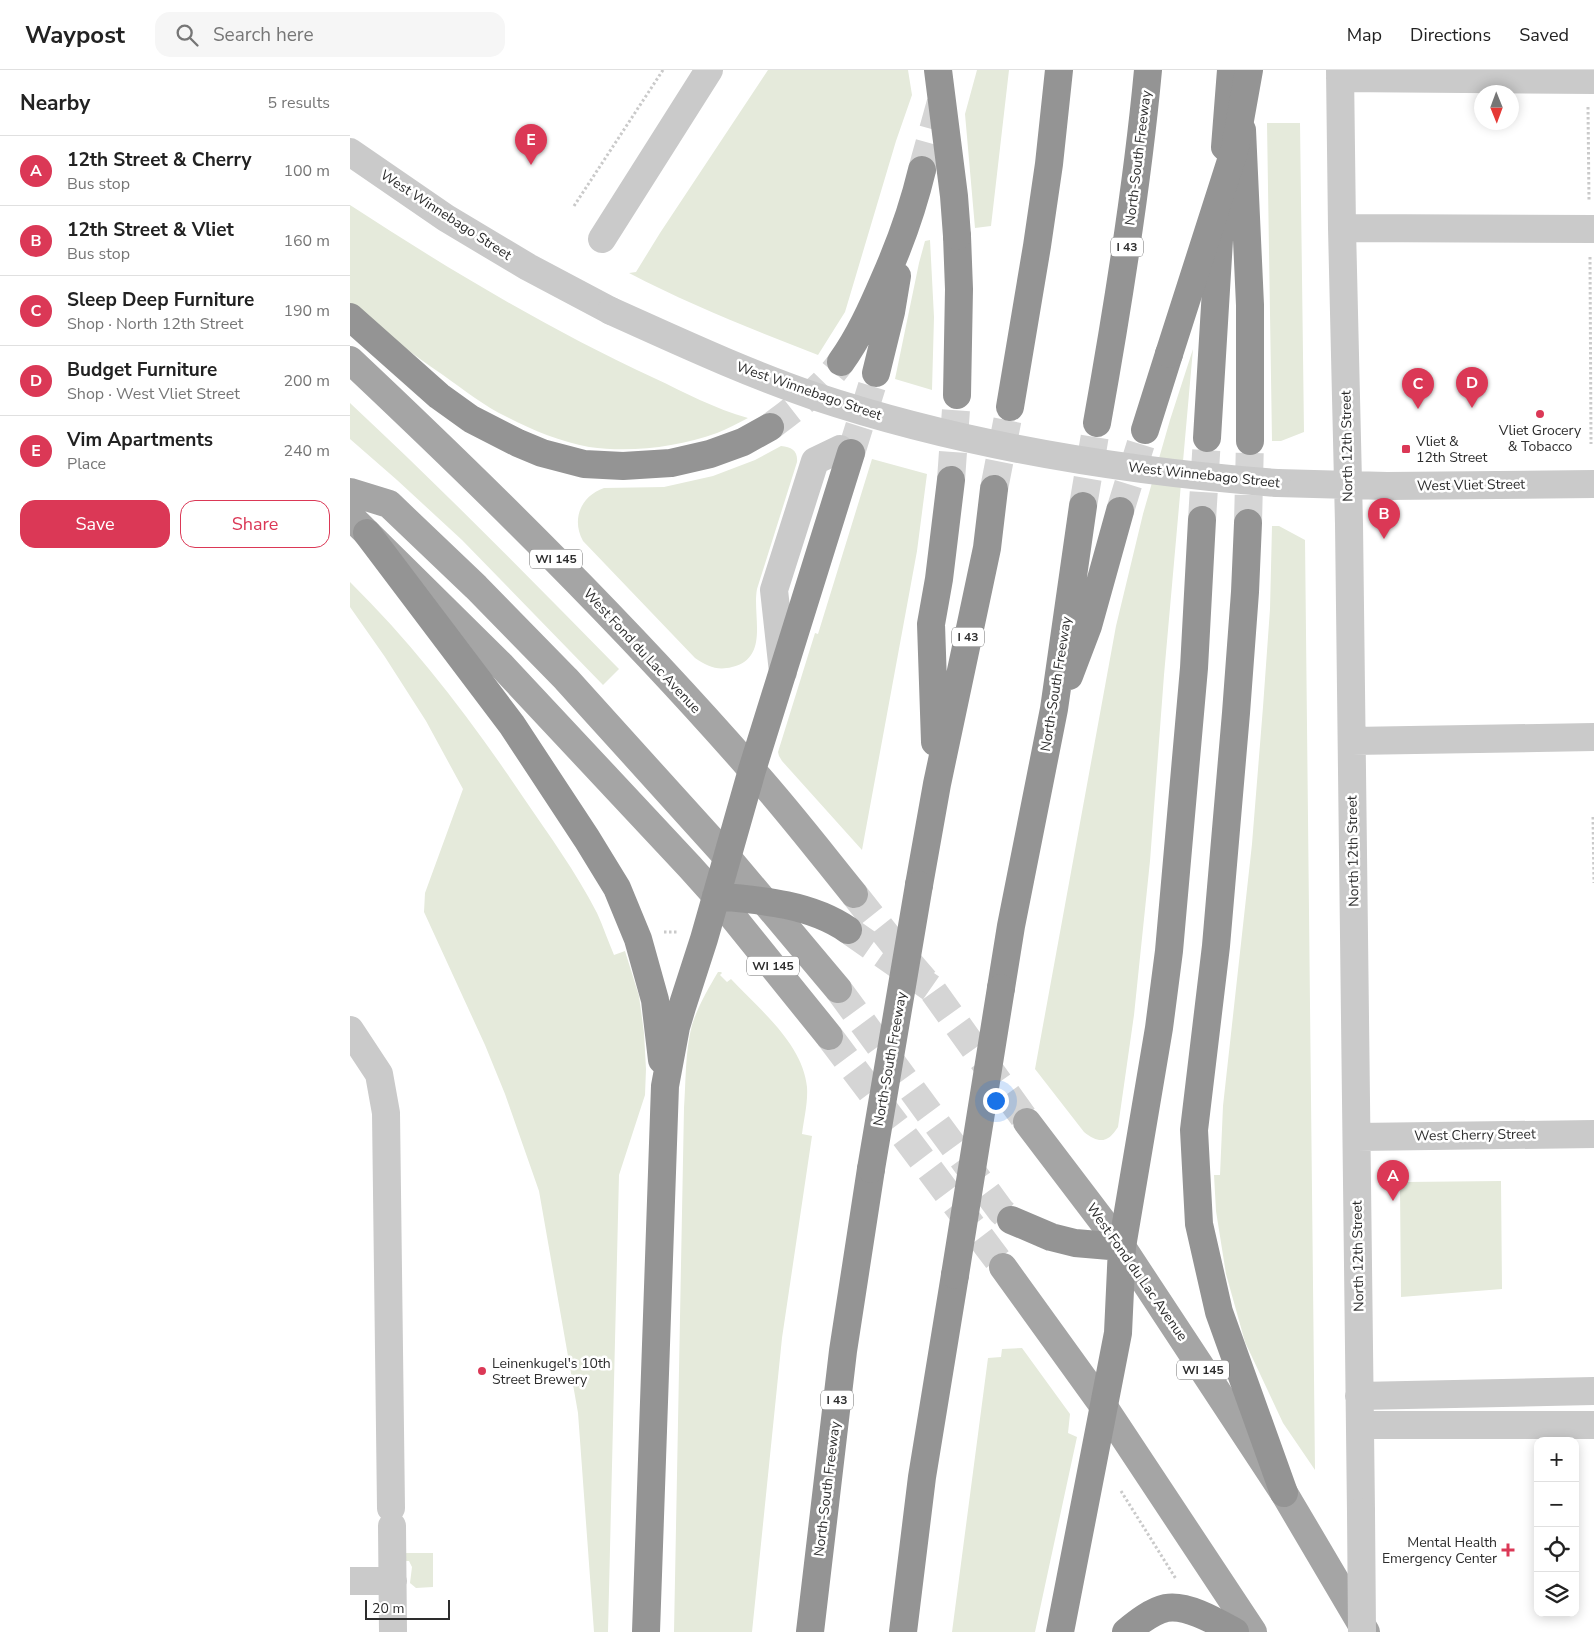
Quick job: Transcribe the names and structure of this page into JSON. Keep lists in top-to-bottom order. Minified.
{"streets":{"highway":["North-South Freeway","I 43"],"main road":["WI 145","West Fond du Lac Avenue"],"street":["West Winnebago Street","North 12th Street","West Vliet Street","West Cherry Street"]},"crossings":[["West Winnebago Street","North 12th Street"],["West Winnebago Street","West Vliet Street"],["North 12th Street","West Vliet Street"],["North 12th Street","West Cherry Street"]],"places":{"other":["Vliet Grocery & Tobacco","Leinenkugel's 10th Street Brewery"],"transit":["Vliet & 12th Street"],"health":["Mental Health Emergency Center"]},"scale_bar":"20 m","north":"bottom","page":{"header":"Waypost","search":"Search here","nav":["Map","Directions","Saved"],"heading":["Nearby","5 results"],"pins":["E","D","C","B","A"],"list":[{"mark":"A","name":"12th Street & Cherry","note":"Bus stop","value":"100 m"},{"mark":"B","name":"12th Street & Vliet","note":"Bus stop","value":"160 m"},{"mark":"C","name":"Sleep Deep Furniture","note":"Shop · North 12th Street","value":"190 m"},{"mark":"D","name":"Budget Furniture","note":"Shop · West Vliet Street","value":"200 m"},{"mark":"E","name":"Vim Apartments","note":"Place","value":"240 m"}],"buttons":["Save","Share"],"map_buttons":["+","−"],"scale":"20 m"}}
